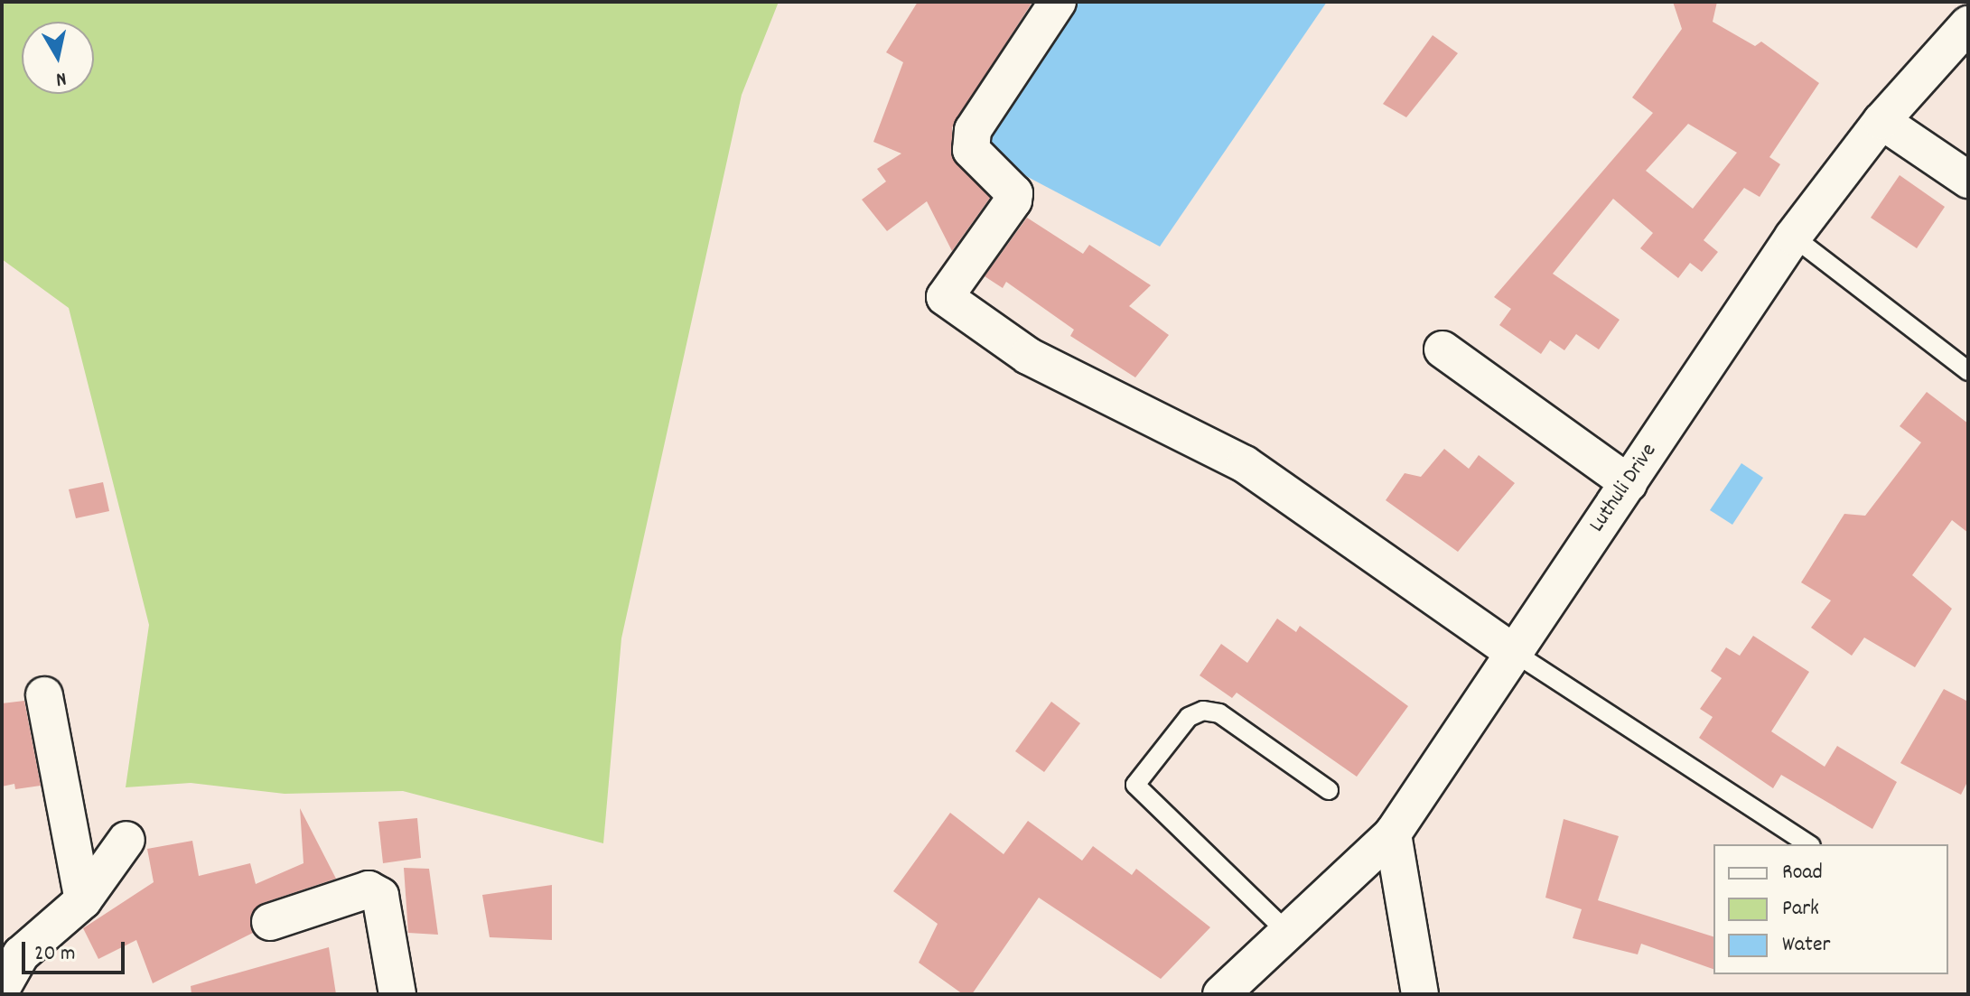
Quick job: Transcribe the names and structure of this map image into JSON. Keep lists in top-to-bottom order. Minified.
{"streets":{"street":["Luthuli Drive"]},"legend":["Road","Park","Water"],"scale_bar":"20 m","north":"bottom"}
